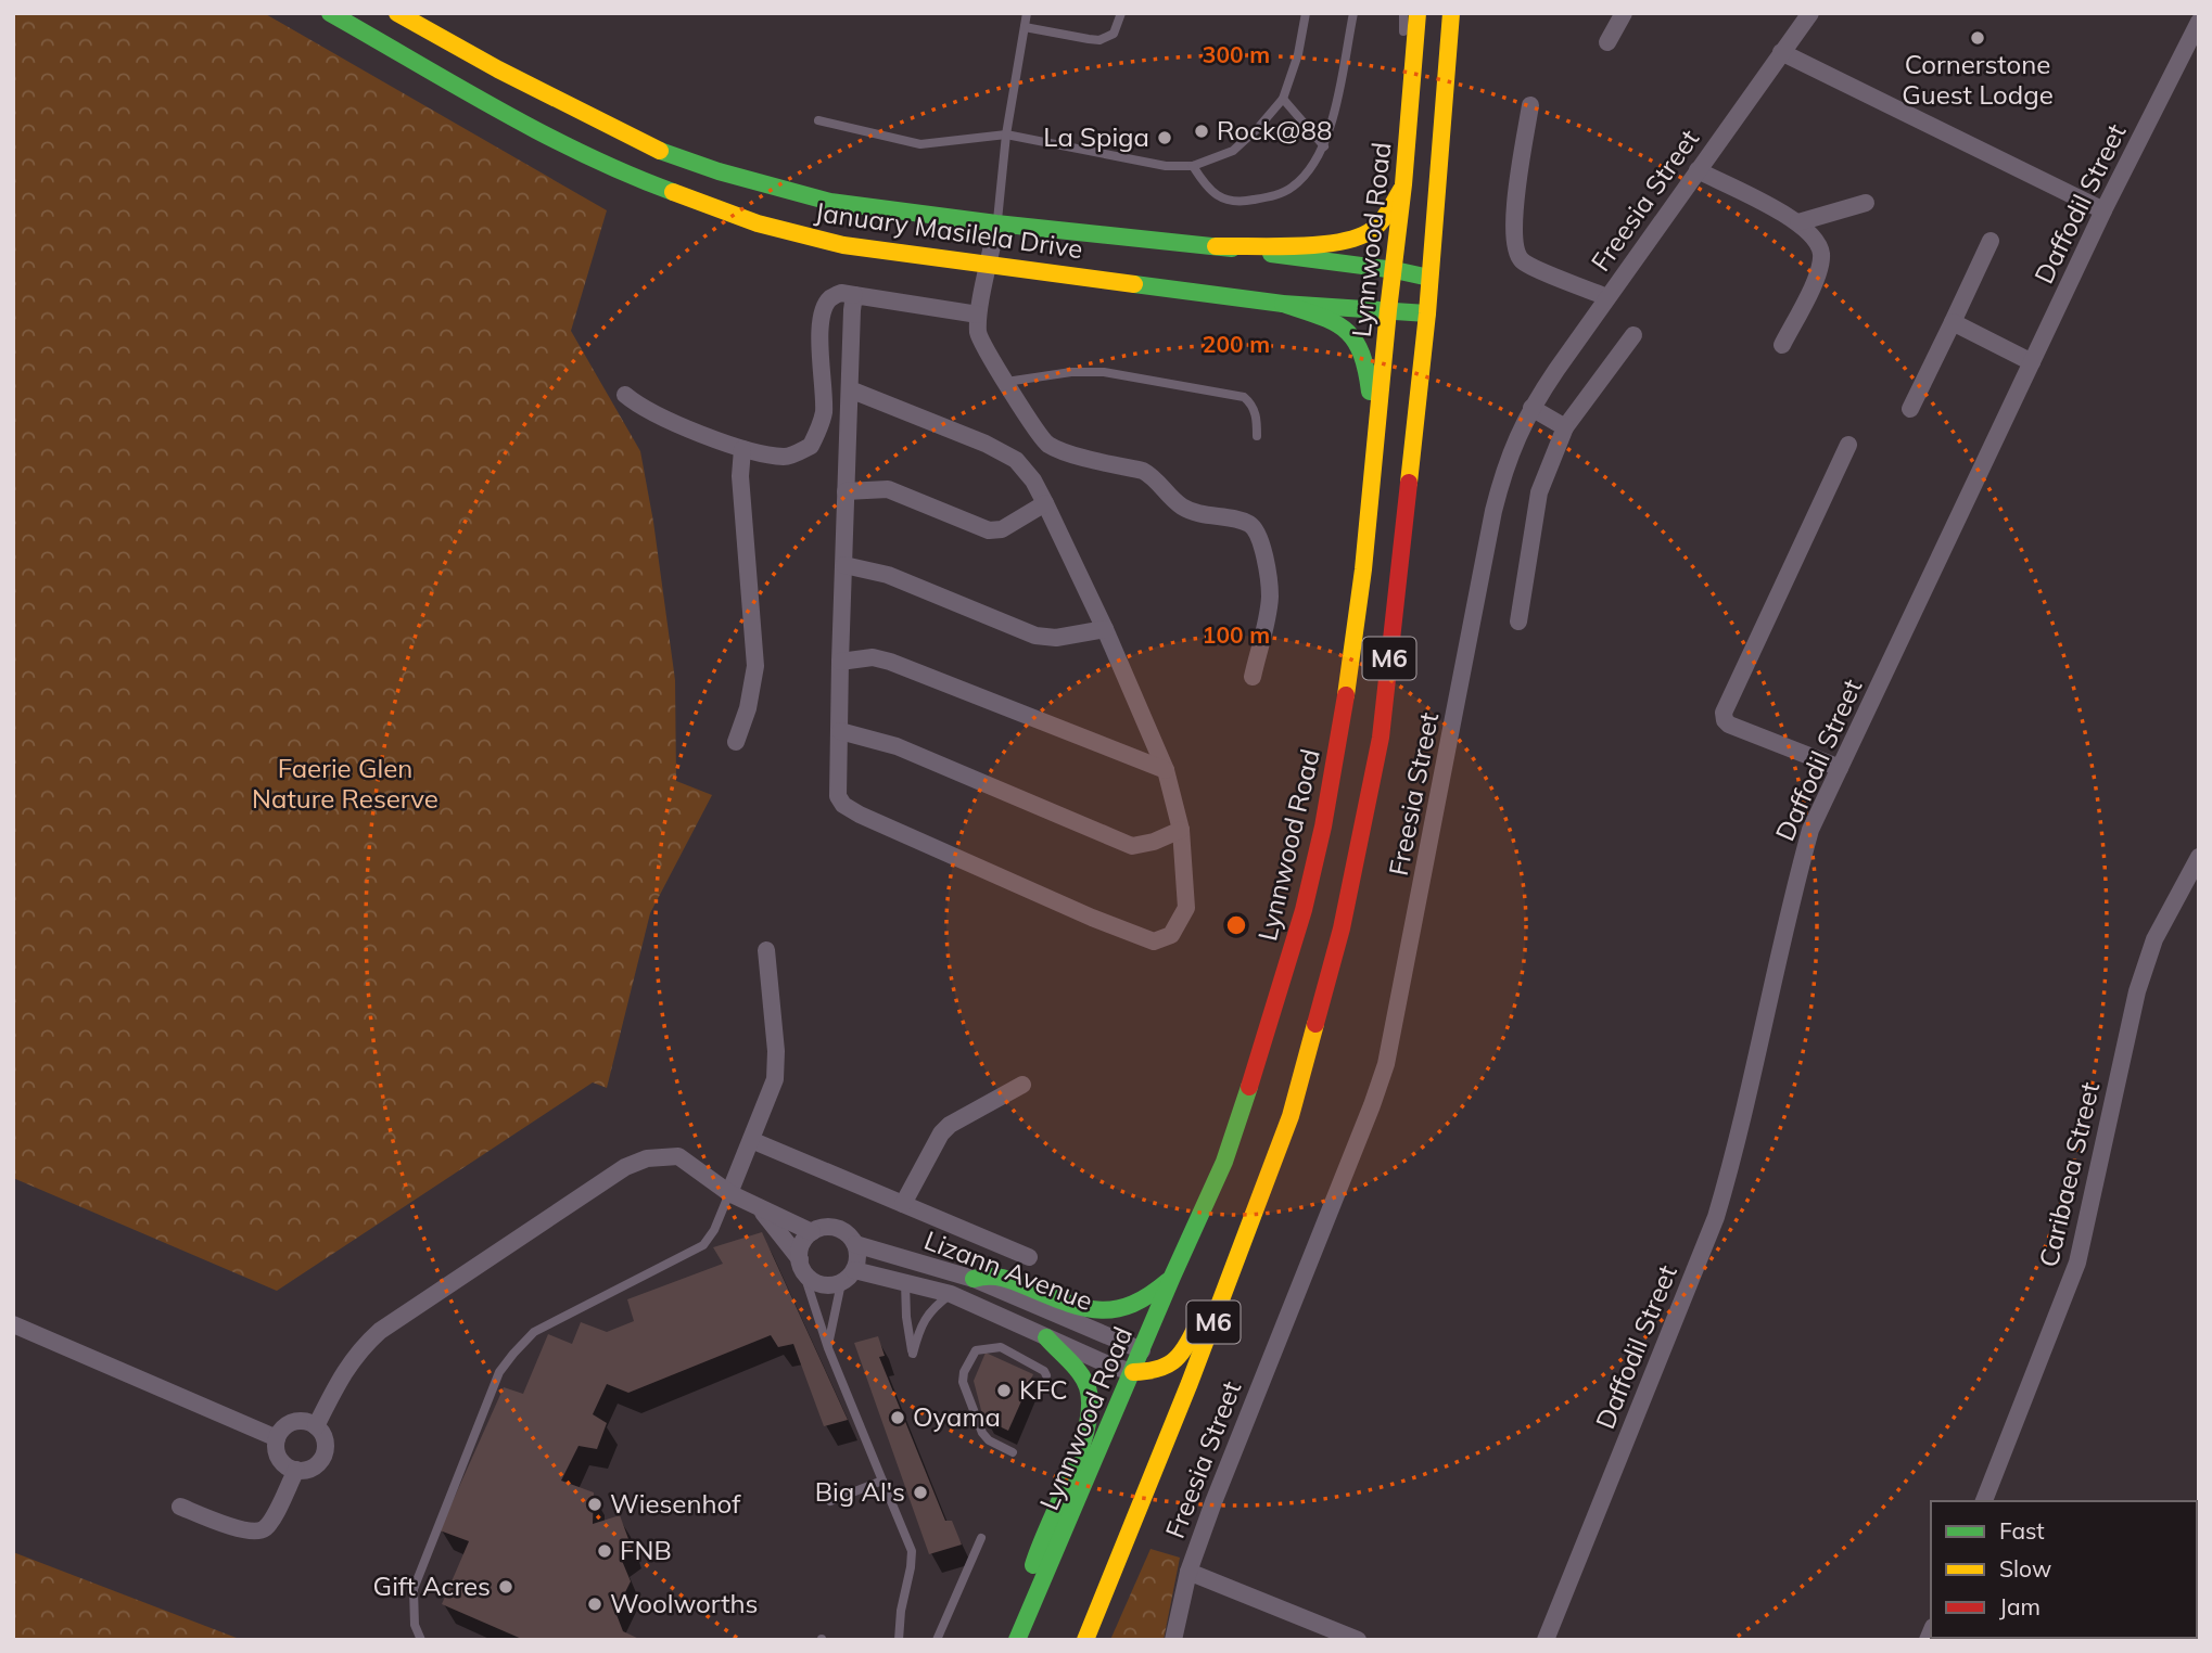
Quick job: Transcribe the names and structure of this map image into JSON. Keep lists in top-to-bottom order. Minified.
{"streets":{"main road":["January Masilela Drive","Lynnwood Road","M6"],"street":["Freesia Street","Daffodil Street","Caribaea Street","Lizann Avenue"]},"crossings":[["January Masilela Drive","Lynnwood Road"],["January Masilela Drive","M6"],["Lynnwood Road","Lizann Avenue"]],"parks":["Faerie Glen Nature Reserve"],"places":["Cornerstone Guest Lodge","Rock@88","La Spiga","KFC","Oyama","Big Al's","Wiesenhof","FNB","Gift Acres","Woolworths"],"legend":["Fast","Slow","Jam"],"rings":["300 m","200 m","100 m"]}
